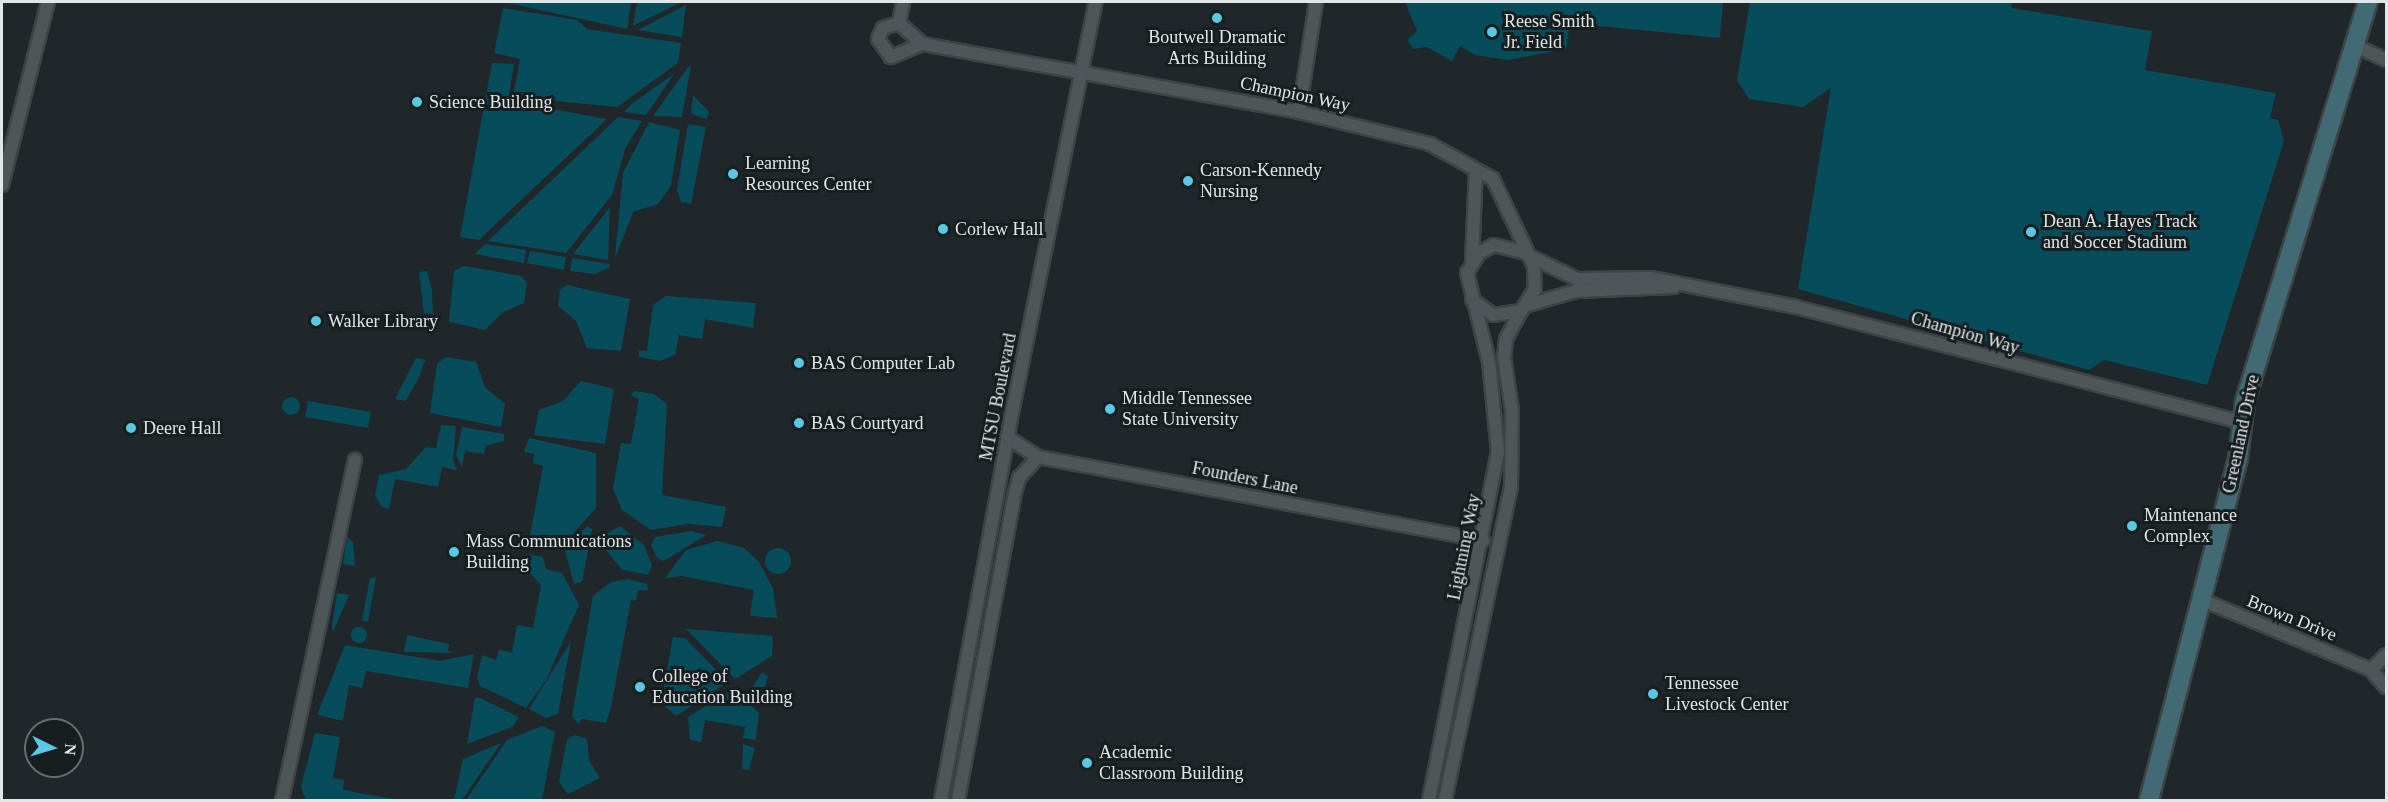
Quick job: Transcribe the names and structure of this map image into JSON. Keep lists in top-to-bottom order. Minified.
{"streets":{"street":["Champion Way","MTSU Boulevard","Greenland Drive","Founders Lane","Lightning Way","Brown Drive"]},"crossings":[["Champion Way","MTSU Boulevard"],["Champion Way","Greenland Drive"],["Champion Way","Lightning Way"],["MTSU Boulevard","Founders Lane"],["Greenland Drive","Brown Drive"],["Founders Lane","Lightning Way"]],"places":["Boutwell Dramatic Arts Building","Reese Smith Jr. Field","Science Building","Learning Resources Center","Carson-Kennedy Nursing","Corlew Hall","Dean A. Hayes Track and Soccer Stadium","Walker Library","BAS Computer Lab","Middle Tennessee State University","BAS Courtyard","Deere Hall","Maintenance Complex","Mass Communications Building","College of Education Building","Tennessee Livestock Center","Academic Classroom Building"],"north":"right"}
